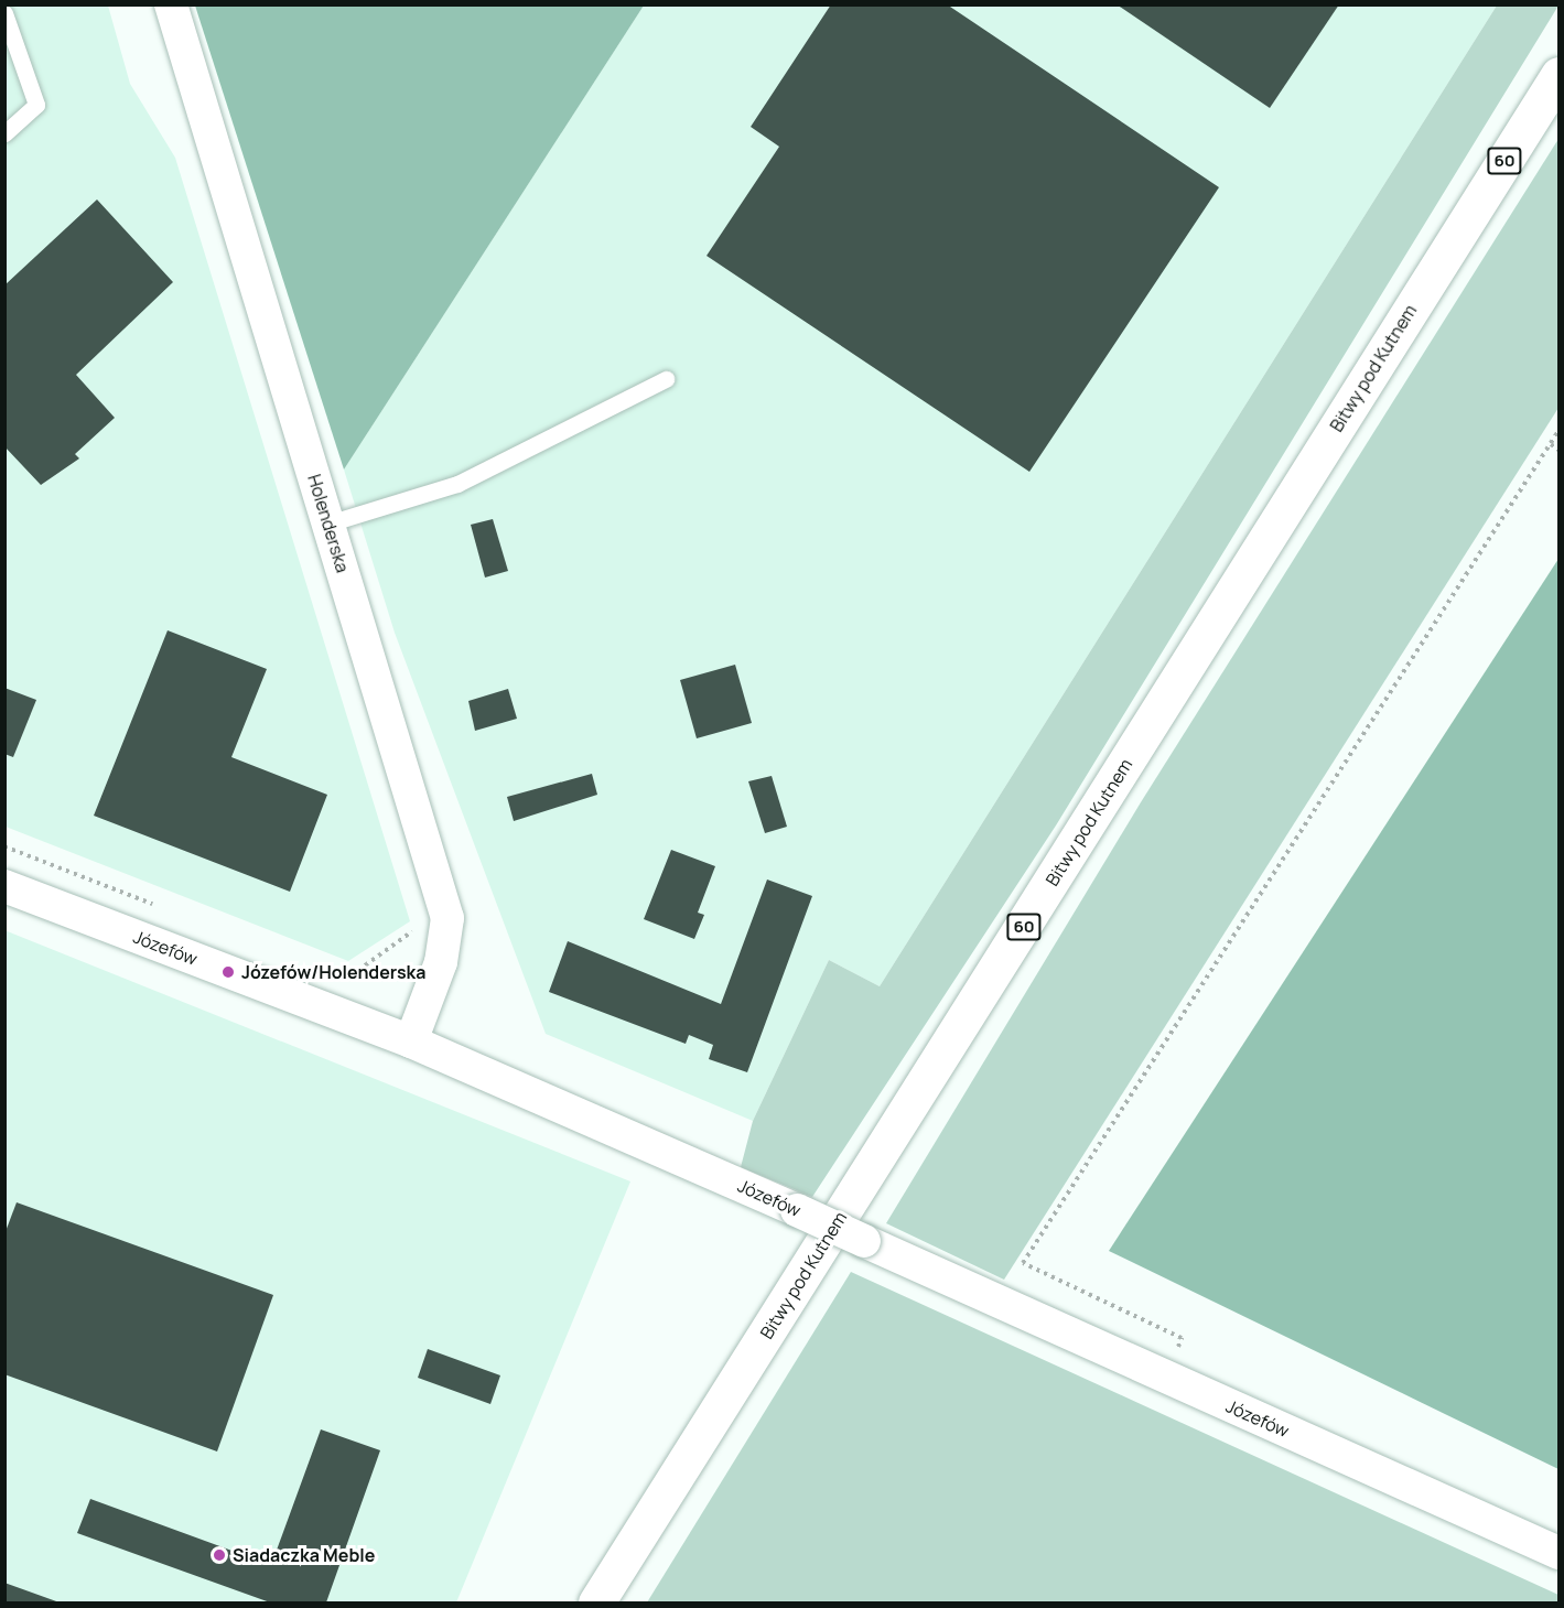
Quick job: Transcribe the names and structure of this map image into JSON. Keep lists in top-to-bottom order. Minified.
{"streets":{"main road":["60","Bitwy pod Kutnem"],"street":["Holenderska","Józefów"]},"crossings":[["Holenderska","Józefów"]],"places":["Józefów/Holenderska","Siadaczka Meble"]}
